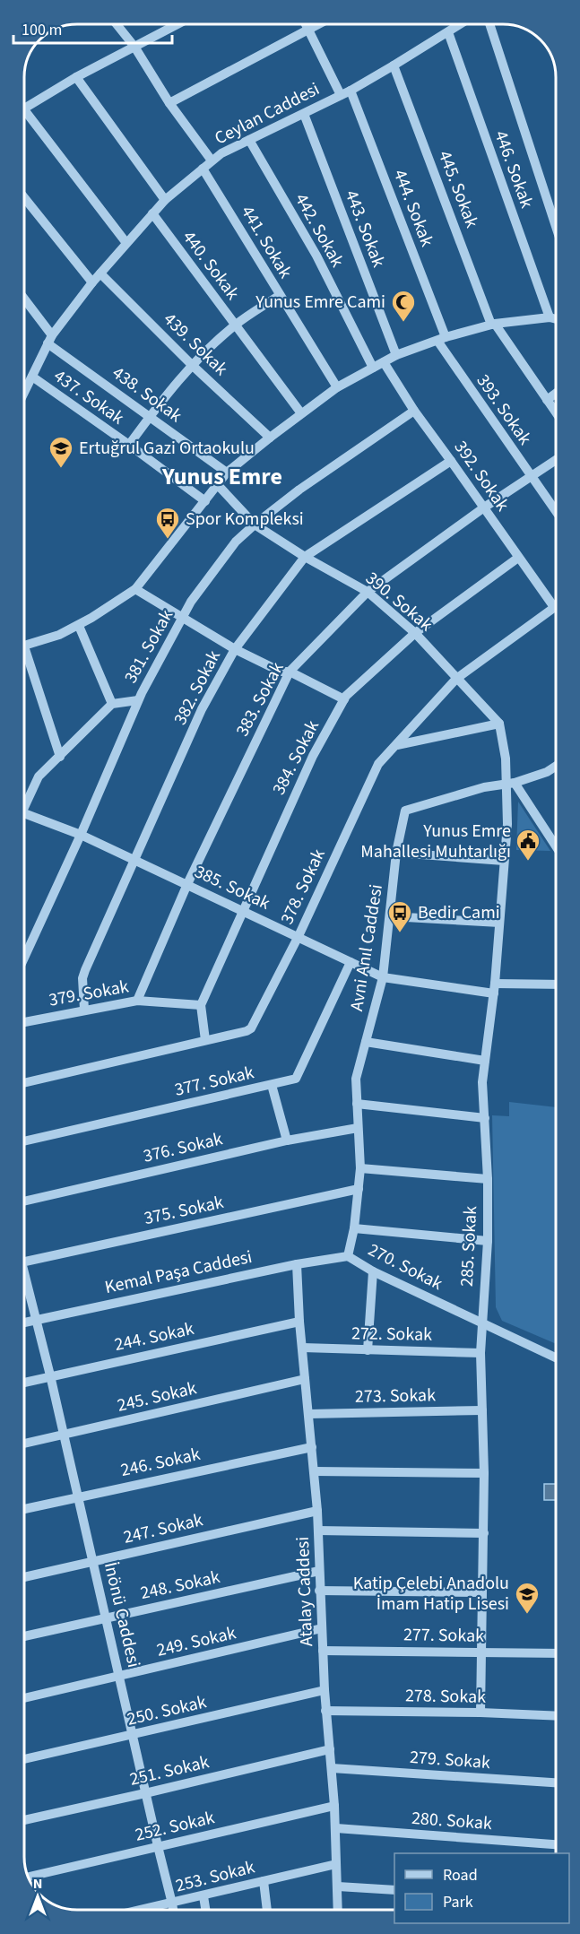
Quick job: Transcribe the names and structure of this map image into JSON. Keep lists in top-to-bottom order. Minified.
{"streets":{"street":["Ceylan Caddesi","446. Sokak","445. Sokak","444. Sokak","443. Sokak","442. Sokak","441. Sokak","440. Sokak","439. Sokak","438. Sokak","437. Sokak","393. Sokak","392. Sokak","390. Sokak","381. Sokak","382. Sokak","383. Sokak","384. Sokak","378. Sokak","385. Sokak","Avni Anıl Caddesi","379. Sokak","377. Sokak","376. Sokak","375. Sokak","285. Sokak","270. Sokak","Kemal Paşa Caddesi","272. Sokak","244. Sokak","273. Sokak","245. Sokak","246. Sokak","247. Sokak","248. Sokak","Atalay Caddesi","İnönü Caddesi","277. Sokak","249. Sokak","278. Sokak","250. Sokak","279. Sokak","251. Sokak","280. Sokak","252. Sokak","253. Sokak"]},"crossings":[["Ceylan Caddesi","446. Sokak"],["Ceylan Caddesi","445. Sokak"],["Ceylan Caddesi","444. Sokak"],["Ceylan Caddesi","443. Sokak"],["Ceylan Caddesi","442. Sokak"],["Ceylan Caddesi","441. Sokak"],["Ceylan Caddesi","440. Sokak"],["Ceylan Caddesi","439. Sokak"],["Ceylan Caddesi","438. Sokak"],["Ceylan Caddesi","437. Sokak"],["444. Sokak","393. Sokak"],["393. Sokak","383. Sokak"],["392. Sokak","381. Sokak"],["392. Sokak","382. Sokak"],["392. Sokak","383. Sokak"],["392. Sokak","384. Sokak"],["392. Sokak","378. Sokak"],["390. Sokak","381. Sokak"],["390. Sokak","382. Sokak"],["390. Sokak","383. Sokak"],["390. Sokak","384. Sokak"],["390. Sokak","378. Sokak"],["381. Sokak","385. Sokak"],["382. Sokak","385. Sokak"],["382. Sokak","379. Sokak"],["383. Sokak","385. Sokak"],["383. Sokak","379. Sokak"],["384. Sokak","385. Sokak"],["384. Sokak","379. Sokak"],["378. Sokak","385. Sokak"],["385. Sokak","Avni Anıl Caddesi"],["385. Sokak","377. Sokak"],["385. Sokak","285. Sokak"],["Avni Anıl Caddesi","376. Sokak"],["Avni Anıl Caddesi","375. Sokak"],["Avni Anıl Caddesi","285. Sokak"],["Avni Anıl Caddesi","270. Sokak"],["Avni Anıl Caddesi","Kemal Paşa Caddesi"],["285. Sokak","270. Sokak"],["285. Sokak","272. Sokak"],["285. Sokak","273. Sokak"],["285. Sokak","277. Sokak"],["285. Sokak","278. Sokak"],["270. Sokak","Kemal Paşa Caddesi"],["Kemal Paşa Caddesi","Atalay Caddesi"],["Kemal Paşa Caddesi","İnönü Caddesi"],["272. Sokak","Atalay Caddesi"],["244. Sokak","Atalay Caddesi"],["244. Sokak","İnönü Caddesi"],["273. Sokak","Atalay Caddesi"],["245. Sokak","Atalay Caddesi"],["245. Sokak","İnönü Caddesi"],["246. Sokak","Atalay Caddesi"],["246. Sokak","İnönü Caddesi"],["247. Sokak","Atalay Caddesi"],["247. Sokak","İnönü Caddesi"],["248. Sokak","Atalay Caddesi"],["248. Sokak","İnönü Caddesi"],["Atalay Caddesi","277. Sokak"],["Atalay Caddesi","249. Sokak"],["Atalay Caddesi","278. Sokak"],["Atalay Caddesi","250. Sokak"],["Atalay Caddesi","279. Sokak"],["Atalay Caddesi","251. Sokak"],["Atalay Caddesi","280. Sokak"],["Atalay Caddesi","252. Sokak"],["Atalay Caddesi","253. Sokak"],["İnönü Caddesi","249. Sokak"],["İnönü Caddesi","250. Sokak"],["İnönü Caddesi","251. Sokak"],["İnönü Caddesi","252. Sokak"],["İnönü Caddesi","253. Sokak"]],"districts":["Yunus Emre"],"places":{"mosque":["Yunus Emre Cami"],"school or university":["Ertuğrul Gazi Ortaokulu","Katip Çelebi Anadolu İmam Hatip Lisesi"],"bus stop":["Spor Kompleksi","Bedir Cami"],"public building":["Yunus Emre Mahallesi Muhtarlığı"]},"legend":["Road","Park"],"scale_bar":"100 m","north":"top"}
